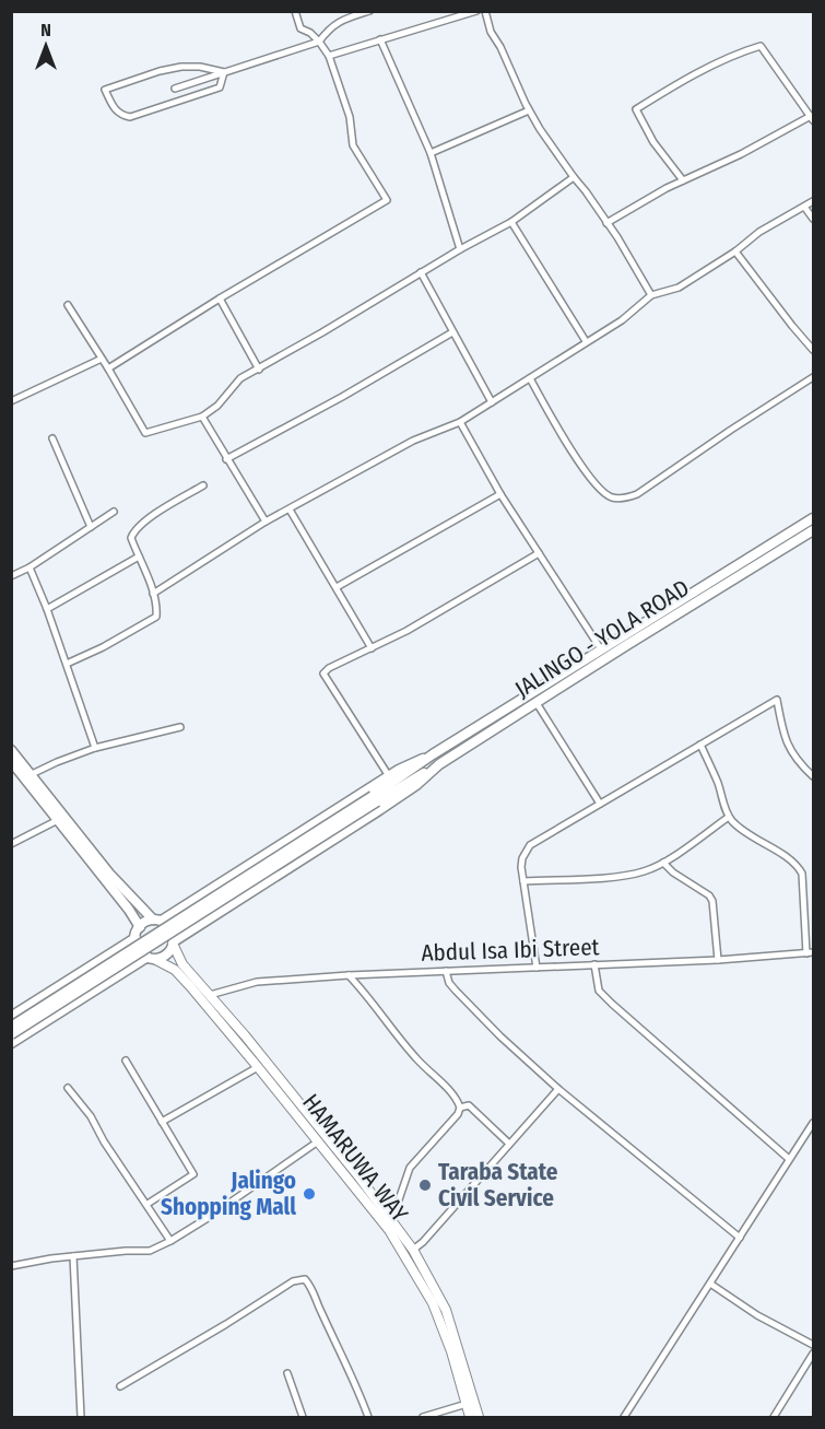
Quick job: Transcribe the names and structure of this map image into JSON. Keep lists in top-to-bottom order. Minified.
{"streets":{"main road":["JALINGO - YOLA ROAD","HAMARUWA WAY"],"street":["Abdul Isa Ibi Street"]},"crossings":[["JALINGO - YOLA ROAD","HAMARUWA WAY"]],"places":["Taraba State Civil Service","Jalingo Shopping Mall"],"north":"top"}
